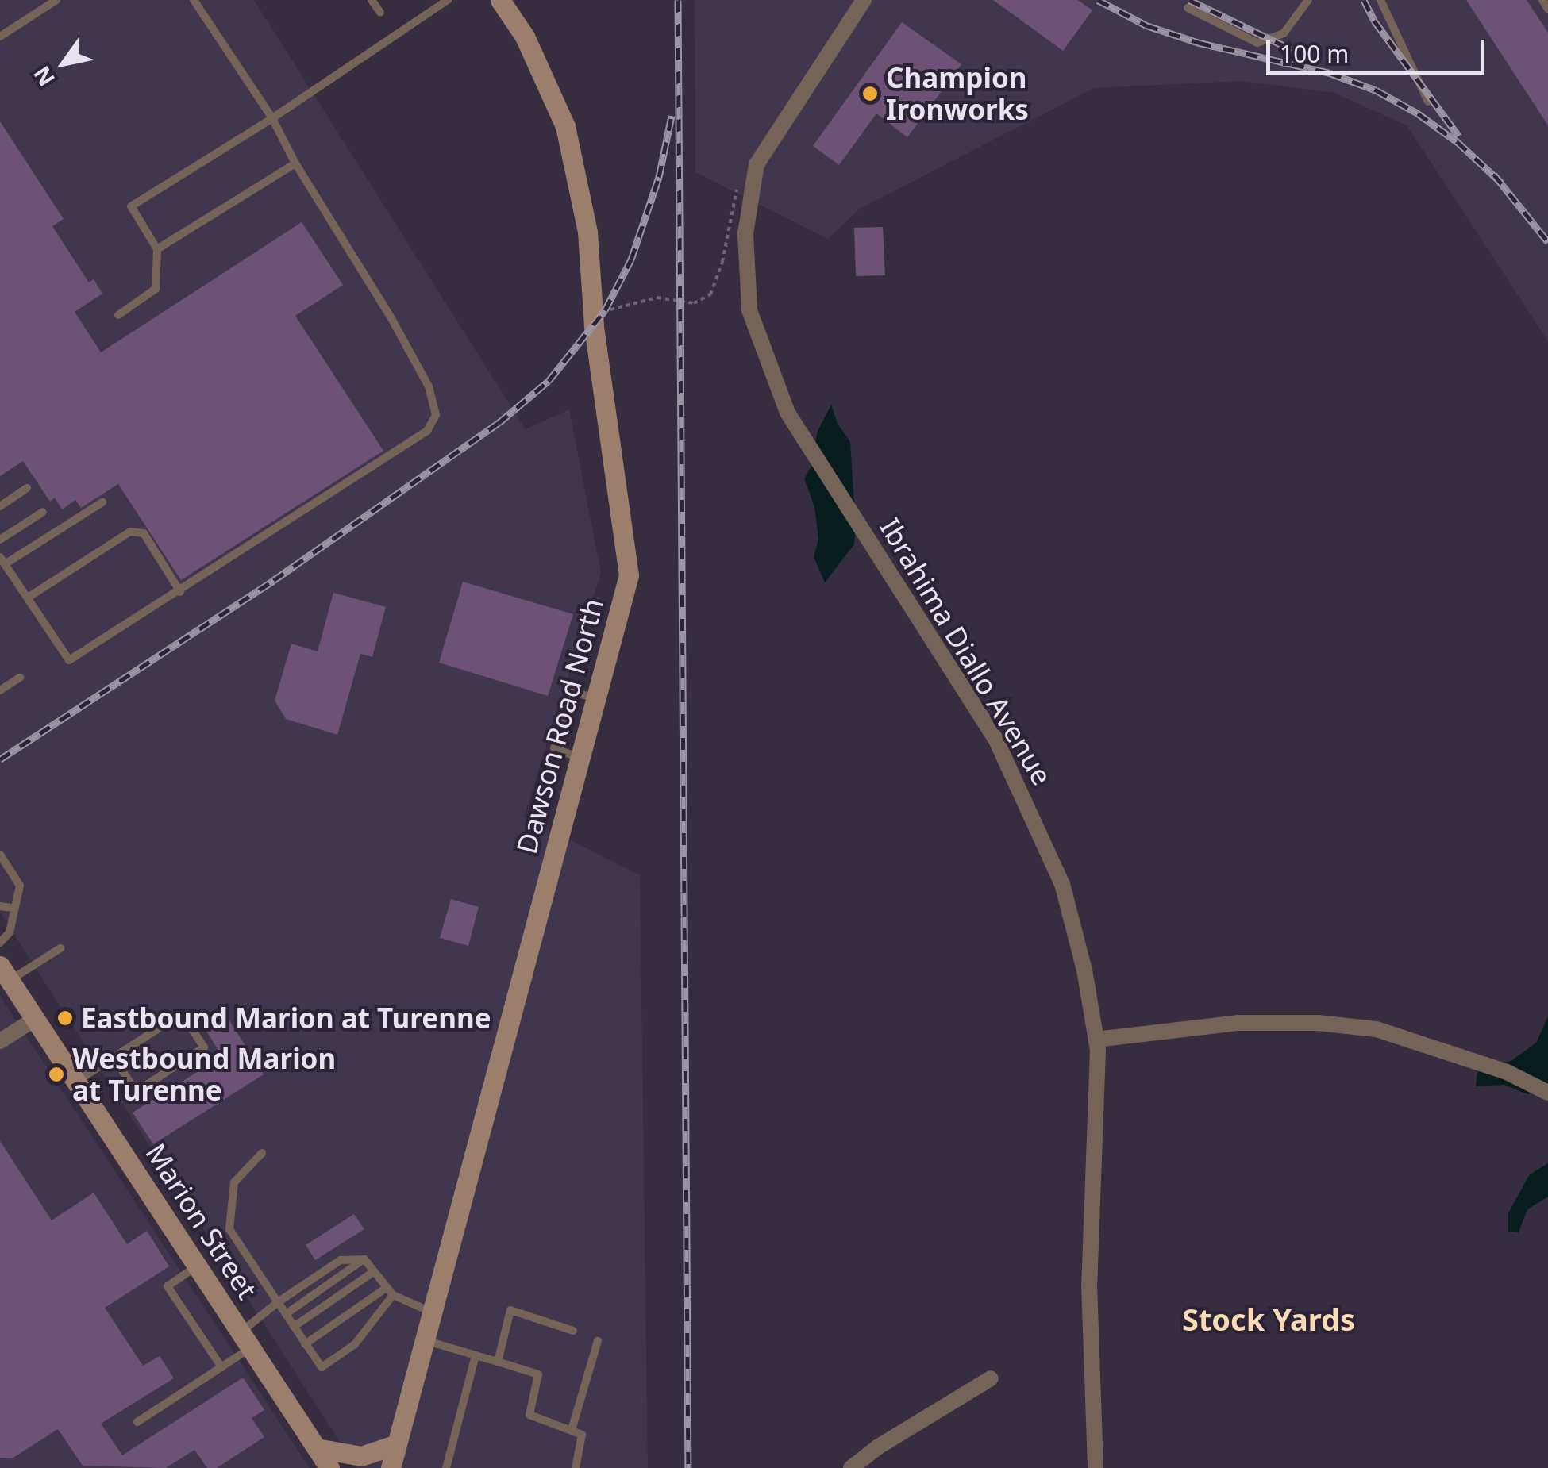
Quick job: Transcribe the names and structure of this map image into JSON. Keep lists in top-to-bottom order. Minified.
{"streets":{"street":["Ibrahima Diallo Avenue","Dawson Road North","Marion Street"]},"districts":["Stock Yards"],"places":["Champion Ironworks","Eastbound Marion at Turenne","Westbound Marion at Turenne"],"scale_bar":"100 m","north":"bottom left"}
